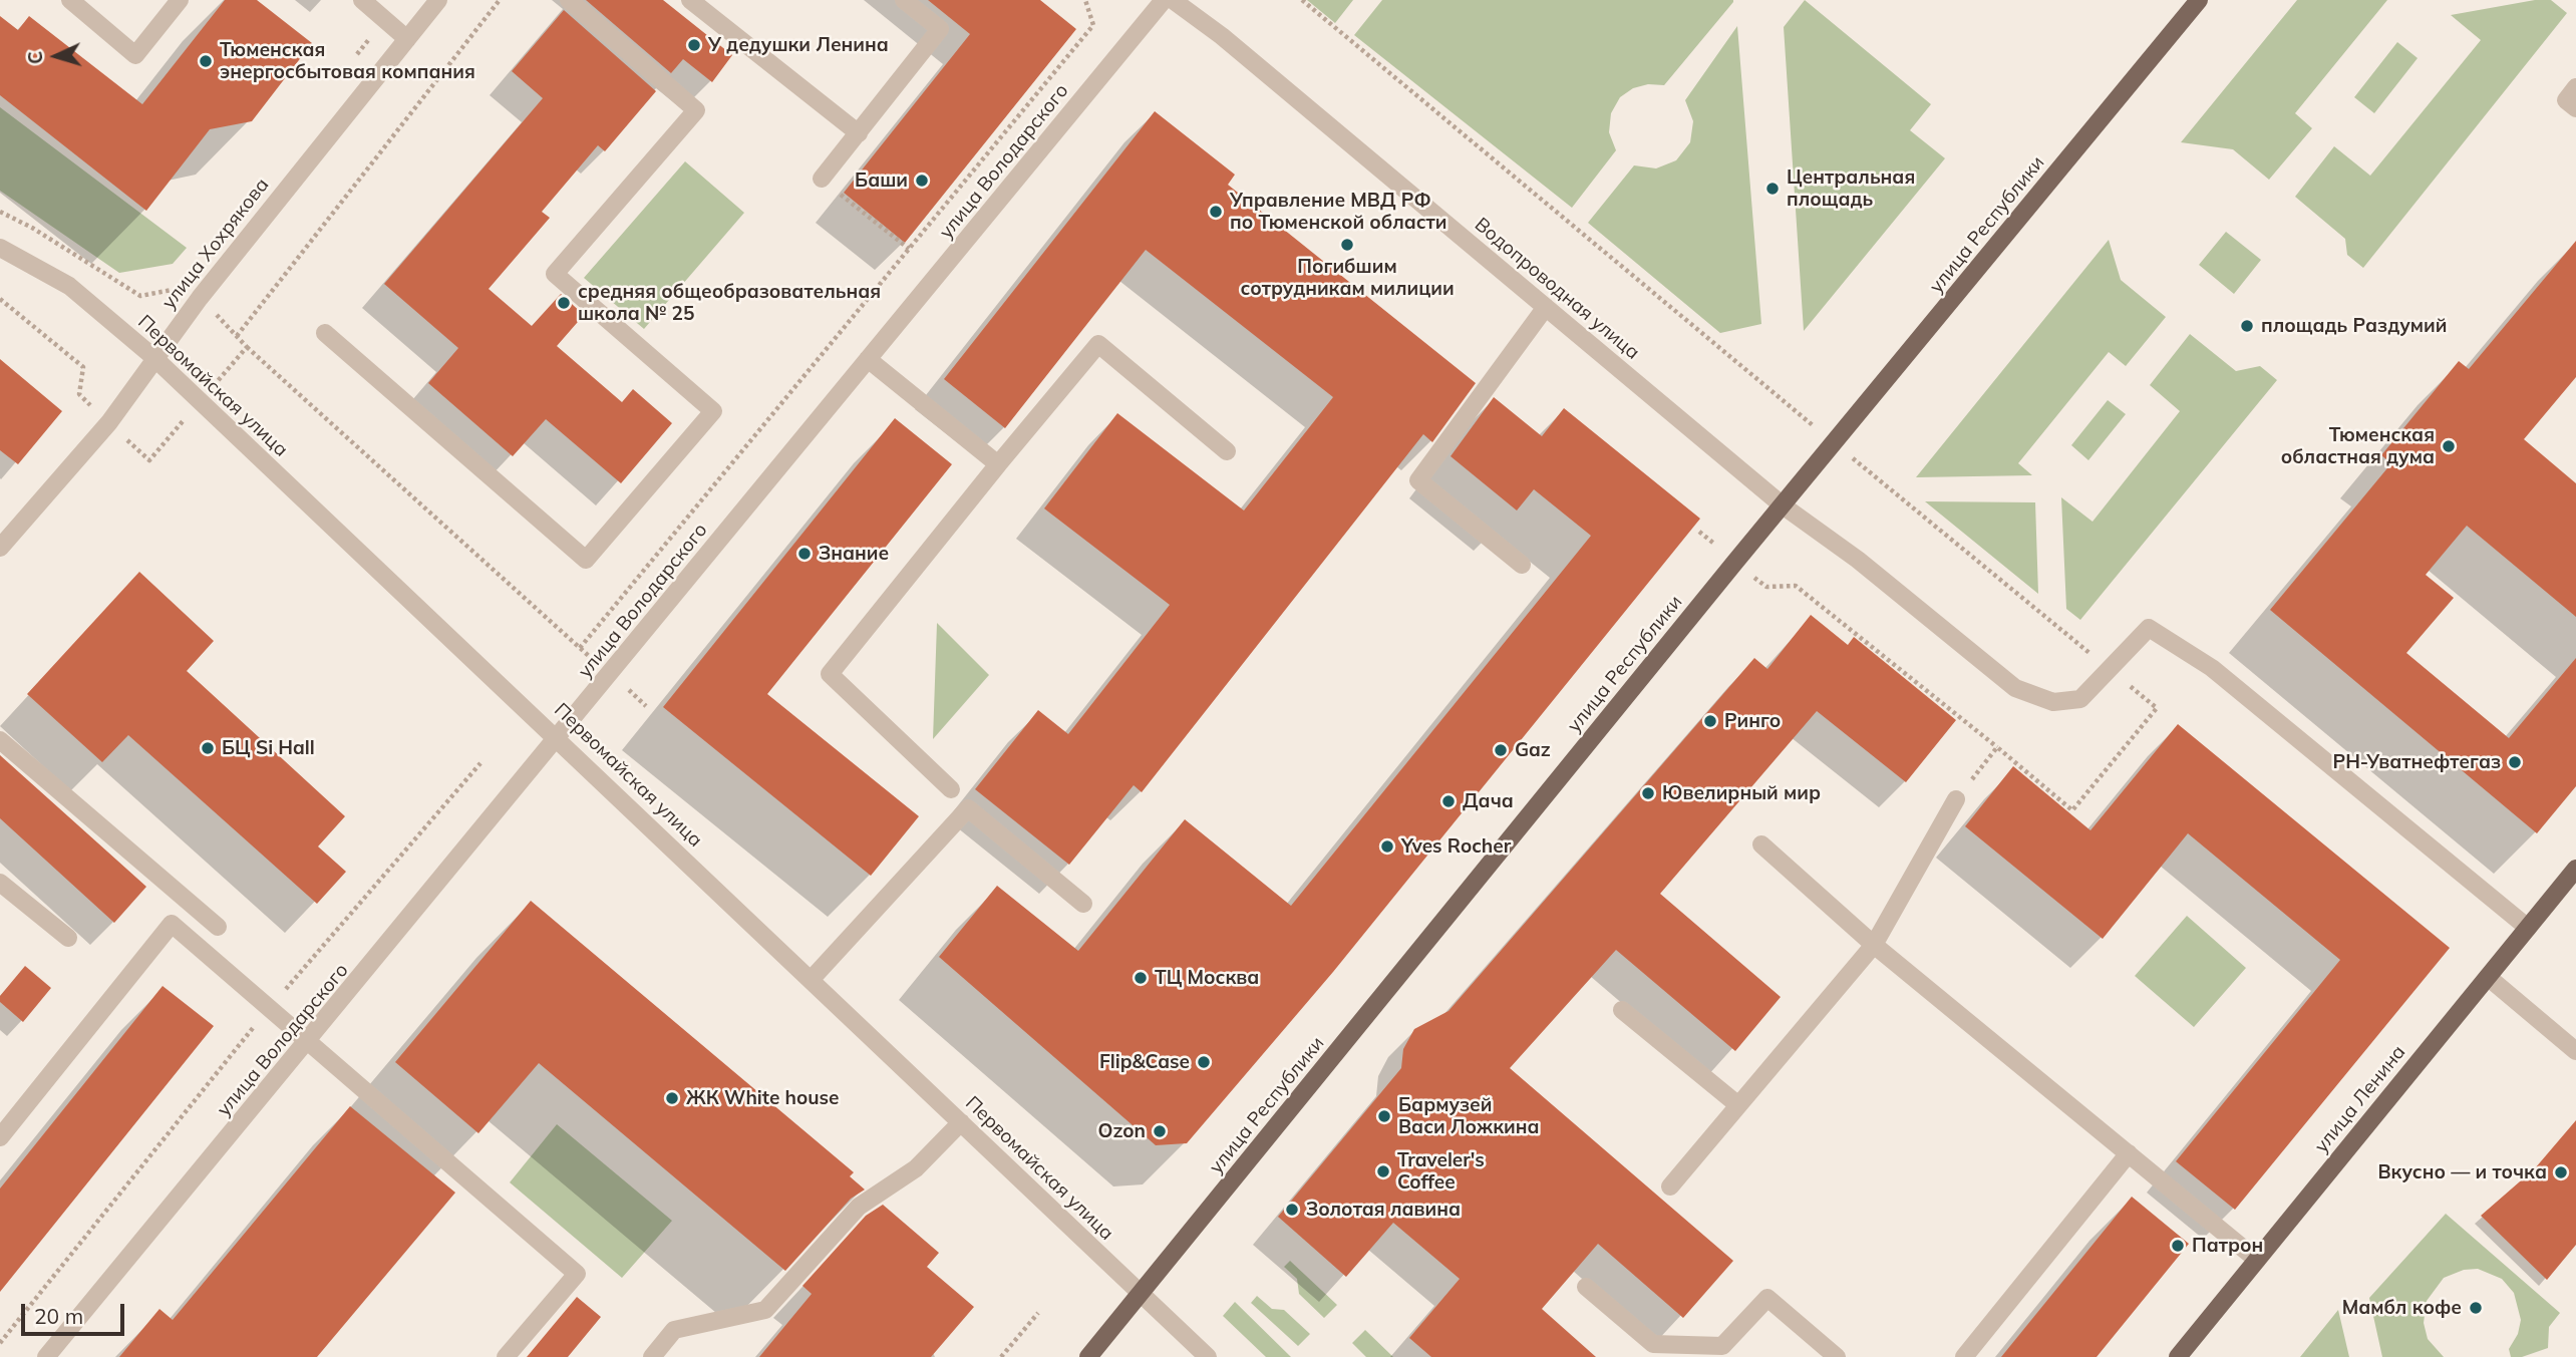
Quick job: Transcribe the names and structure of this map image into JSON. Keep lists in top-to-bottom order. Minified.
{"streets":{"main road":["улица Республики","улица Ленина"],"street":["улица Володарского","улица Хохрякова","Водопроводная улица","Первомайская улица"]},"crossings":[["улица Володарского","Первомайская улица"],["улица Республики","Водопроводная улица"],["улица Республики","Первомайская улица"],["улица Хохрякова","Первомайская улица"],["Водопроводная улица","улица Ленина"]],"places":["У дедушки Ленина","Тюменская энергосбытовая компания","Баши","Центральная площадь","Управление МВД РФ по Тюменской области","Погибшим сотрудникам милиции","средняя общеобразовательная школа № 25","площадь Раздумий","Тюменская областная дума","Знание","Ринго","БЦ Si Hall","Gaz","РН-Уватнефтегаз","Ювелирный мир","Дача","Yves Rocher","ТЦ Москва","Flip&Case","ЖК White house","Бармузей Васи Ложкина","Ozon","Traveler's Coffee","Вкусно — и точка","Золотая лавина","Патрон","Мамбл кофе"],"scale_bar":"20 m","north":"left"}
